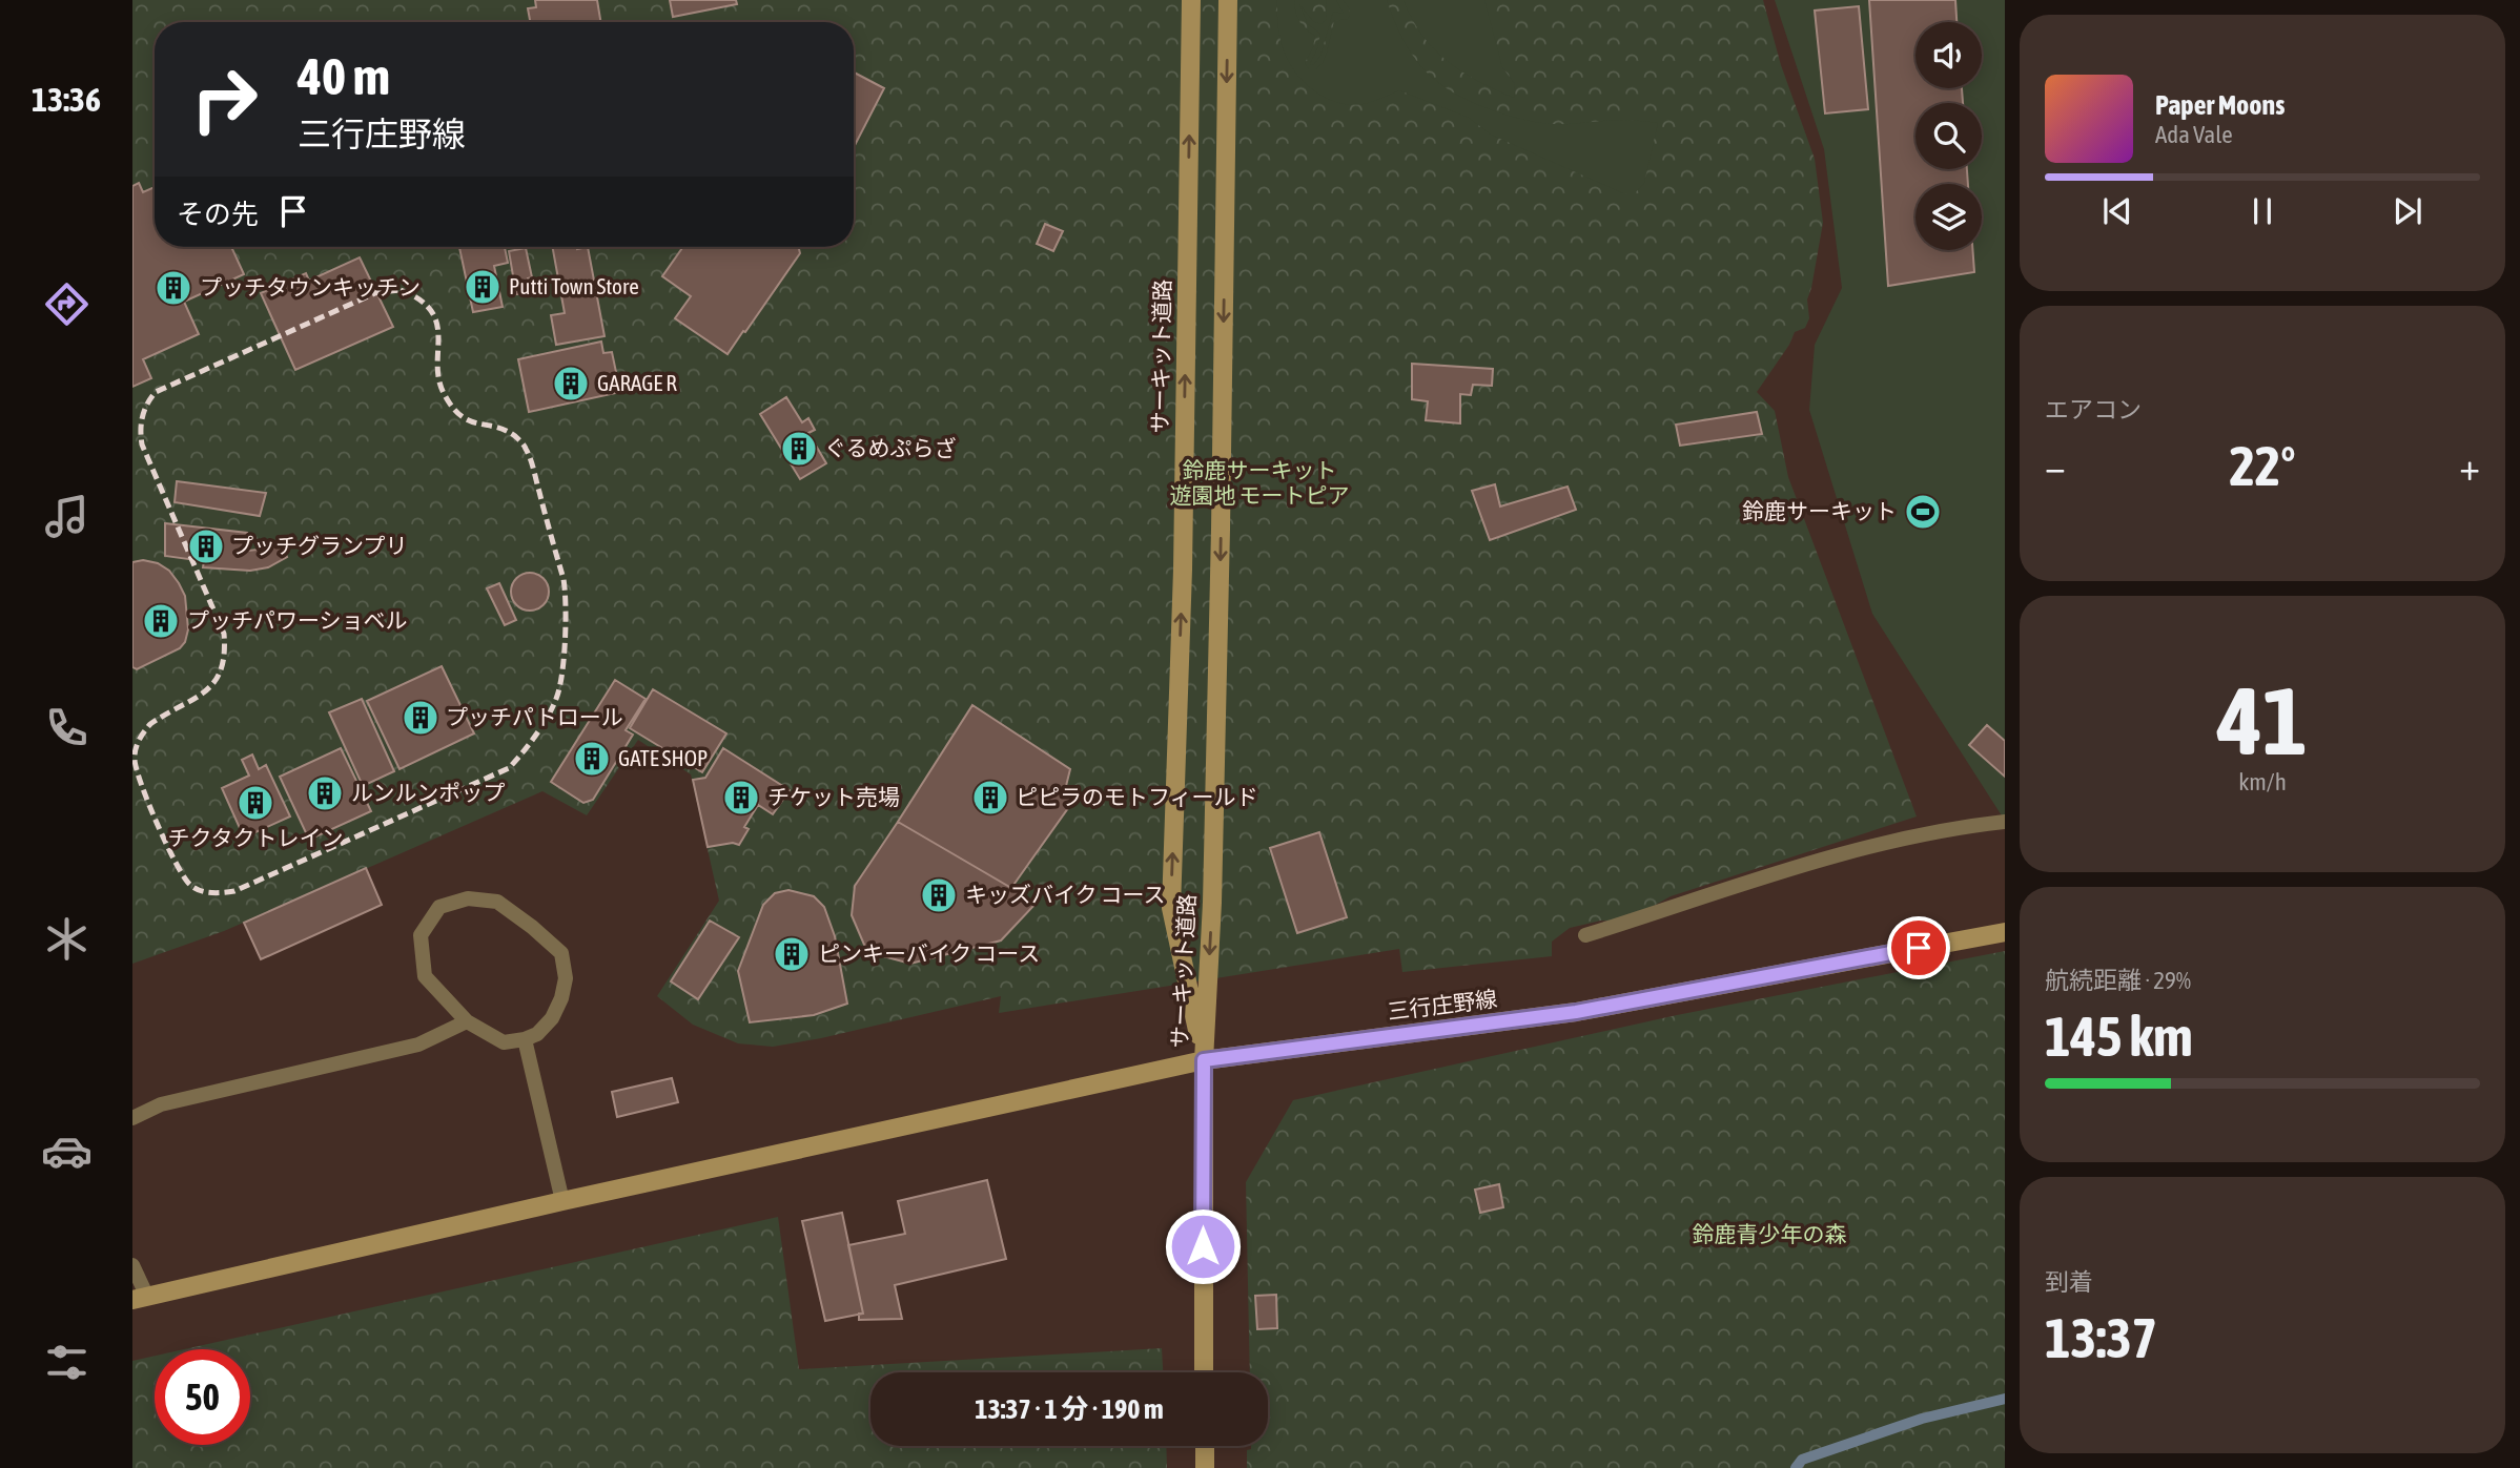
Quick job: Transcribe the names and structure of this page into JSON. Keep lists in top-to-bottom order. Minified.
{"streets":{"street":["サーキット道路","三行庄野線"]},"crossings":[["サーキット道路","三行庄野線"]],"parks":["鈴鹿サーキット 遊園地 モートピア","鈴鹿青少年の森"],"places":{"building":["Putti Town Store","プッチタウンキッチン","GARAGE R","ぐるめぷらざ","プッチグランプリ","プッチパワーショベル","プッチパトロール","GATE SHOP","ルンルンポップ","チケット売場","ピピラのモトフィールド","チクタクトレイン","キッズバイク コース","ピンキーバイク コース"],"sports":["鈴鹿サーキット"]},"page":{"tabs":"13:36","turn":["40 m","三行庄野線"],"song":["Paper Moons","Ada Vale"],"then":"その先","tile":["エアコン",["41","km/h"],["航続距離 · 29%","145 km"],["到着","13:37"]],"heat":["−","22°","+"],"limit":"50","trip":"13:37 · 1 分 · 190 m"}}
